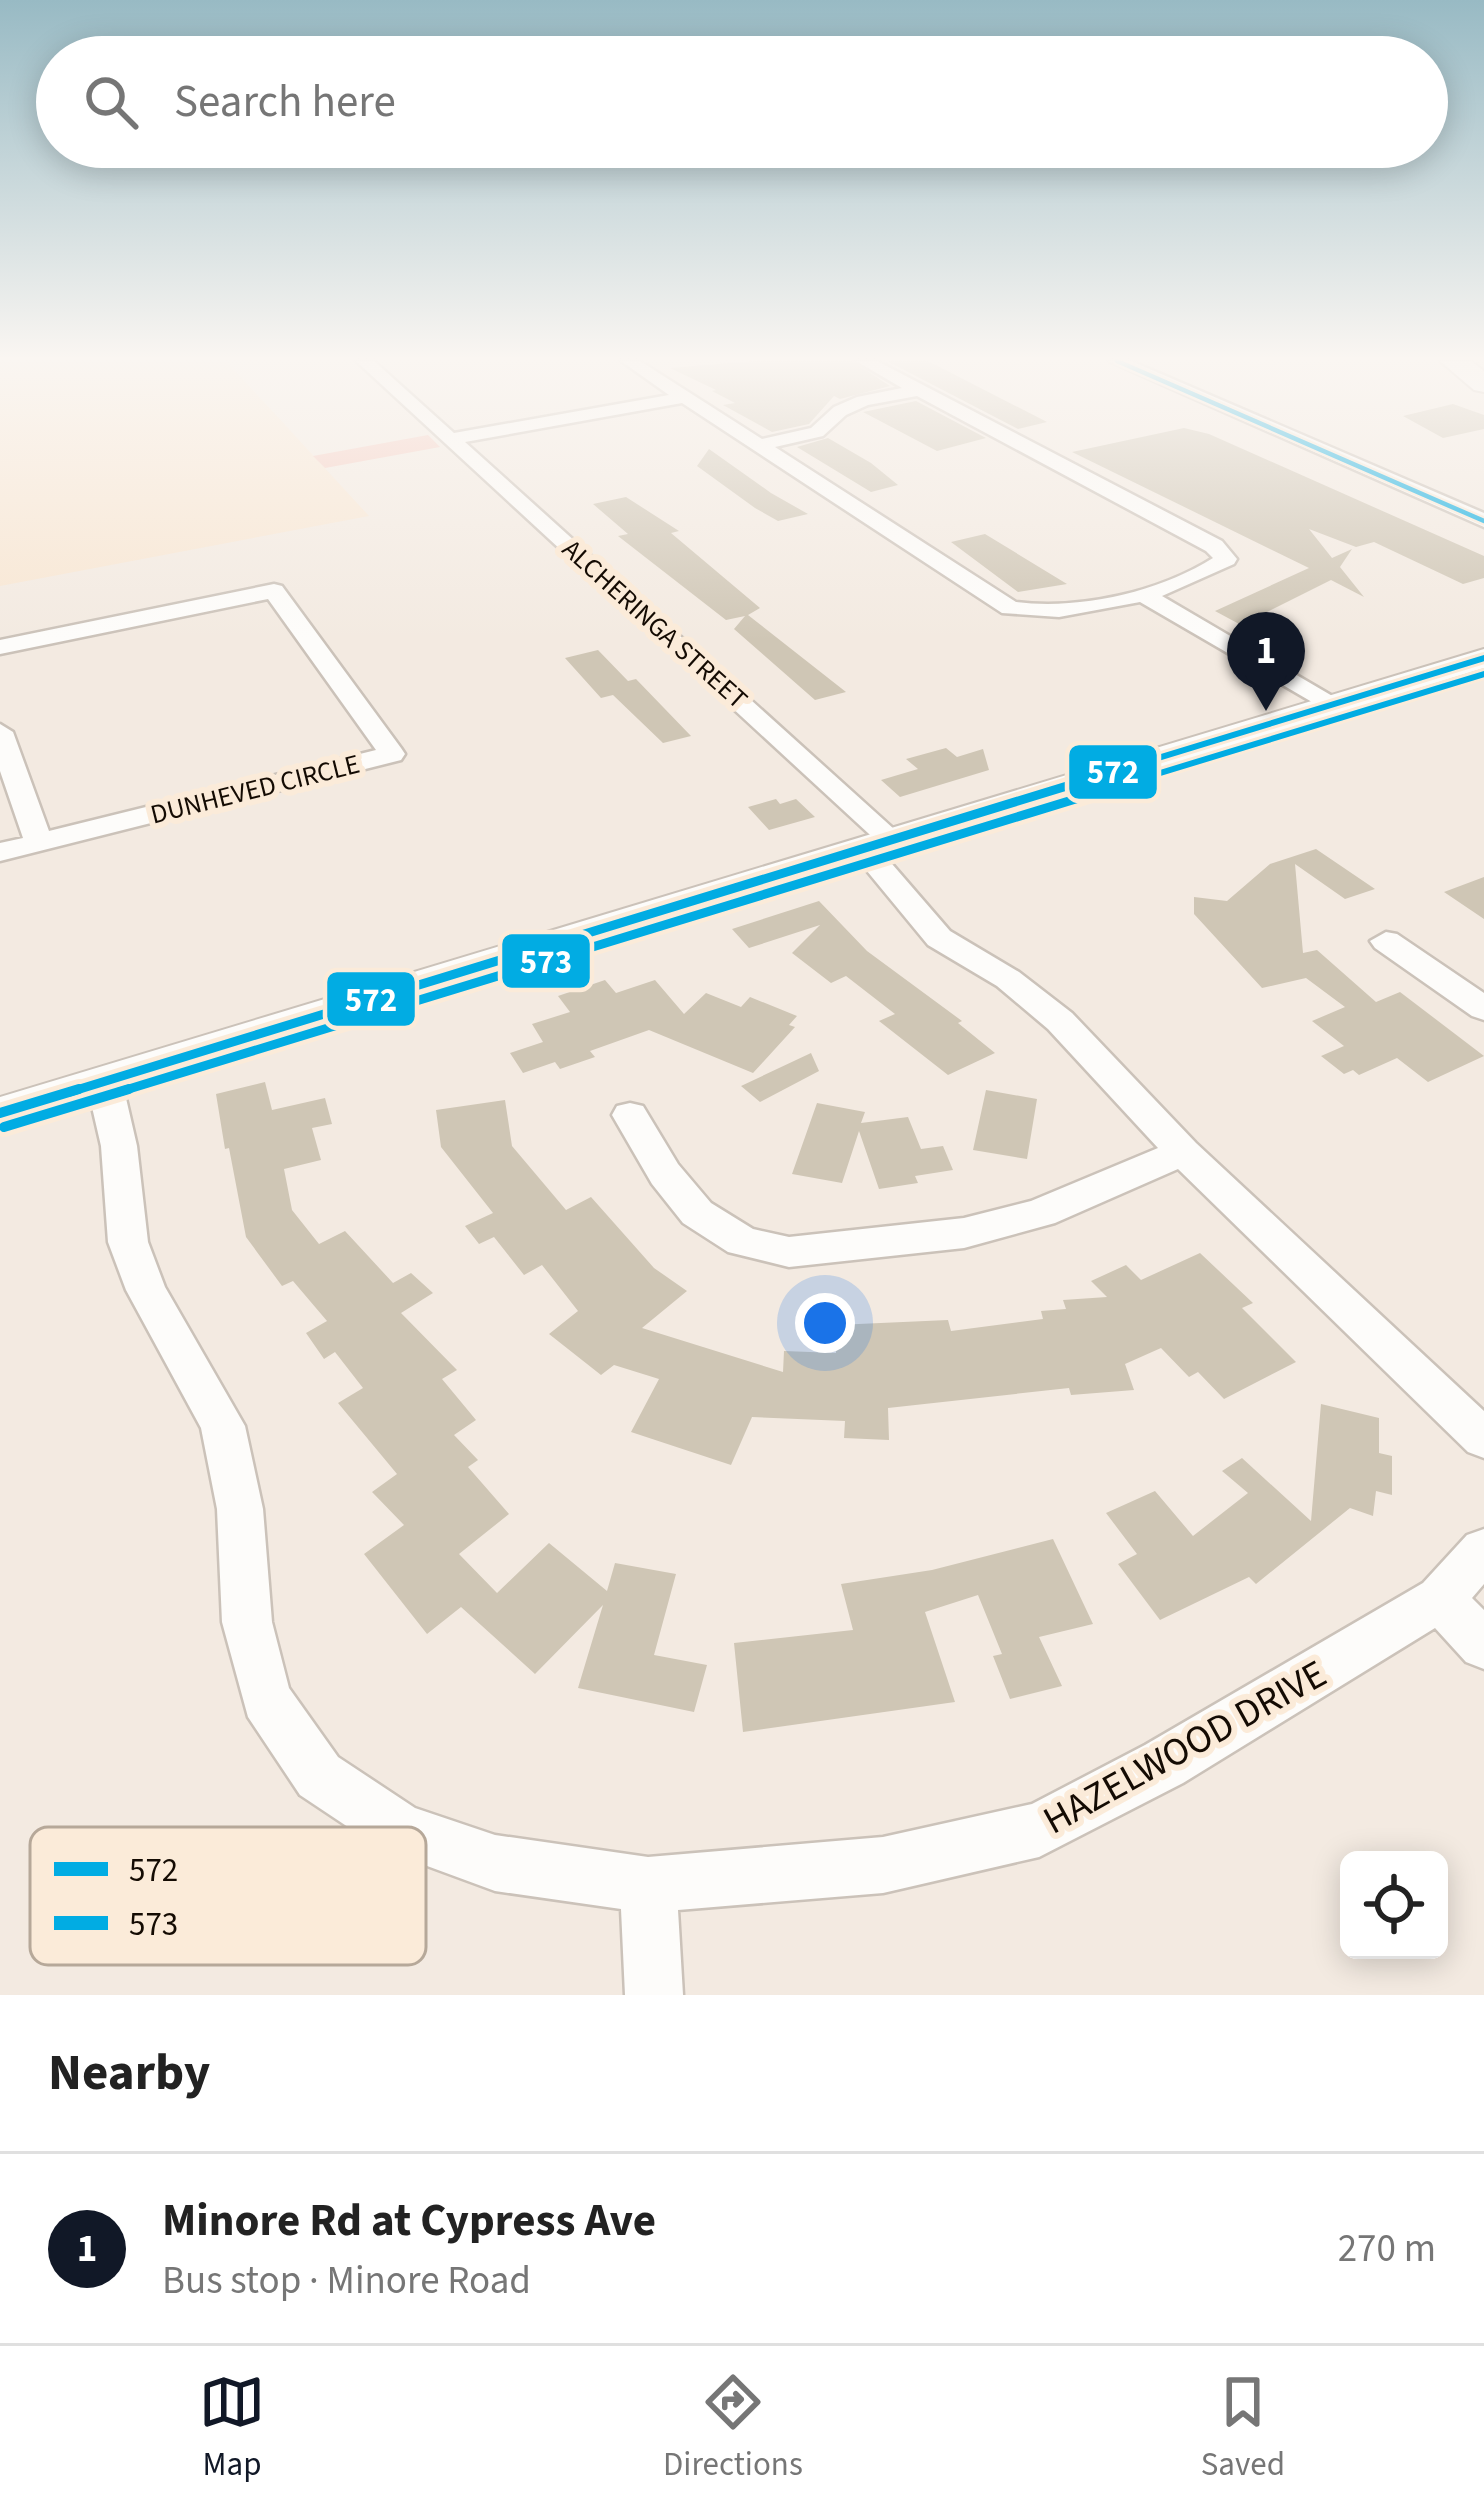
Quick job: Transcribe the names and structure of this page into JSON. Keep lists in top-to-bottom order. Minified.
{"streets":{"street":["ALCHERINGA STREET","DUNHEVED CIRCLE","HAZELWOOD DRIVE"]},"lines":["transit line 572","transit line 573"],"legend":["572","573"],"page":{"search":"Search here","pins":"1","heading":"Nearby","list":[{"mark":"1","name":"Minore Rd at Cypress Ave","note":"Bus stop · Minore Road","value":"270 m"}],"nav":["Map","Directions","Saved"]}}
